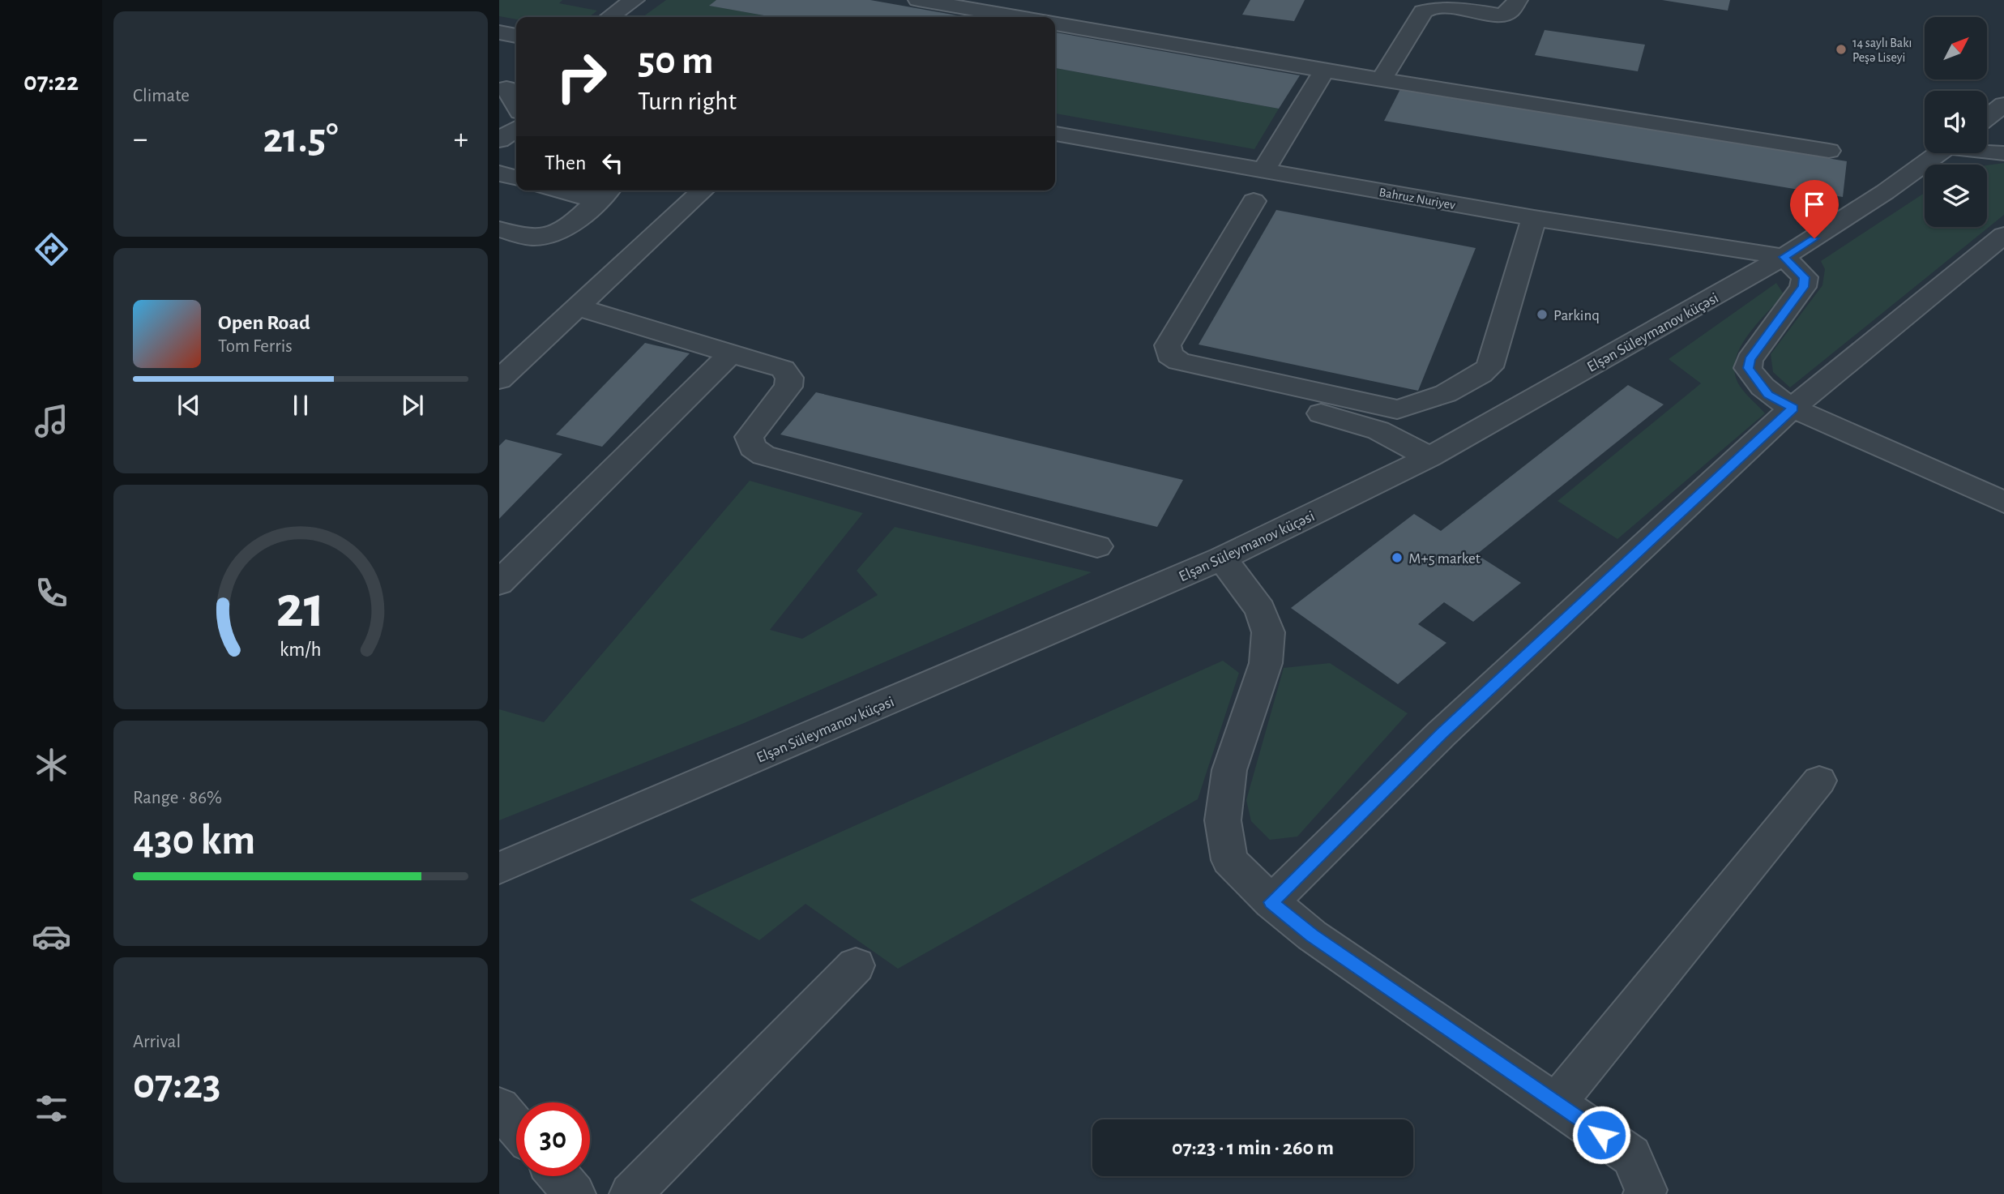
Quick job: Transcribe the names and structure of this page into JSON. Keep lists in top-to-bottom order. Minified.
{"streets":{"street":["Bahruz Nuriyev","Elşən Süleymanov küçəsi"]},"crossings":[["Bahruz Nuriyev","Elşən Süleymanov küçəsi"]],"places":["14 saylı Bakı Peşə Liseyi","Parkinq","М+5 market"],"north":"top right","page":{"tabs":"07:22","tile":["Climate",["Range · 86%","430 km"],["Arrival","07:23"]],"turn":["50 m","Turn right"],"heat":["−","21.5°","+"],"then":"Then","song":["Open Road","Tom Ferris"],"limit":"30","trip":"07:23 · 1 min · 260 m","gauge":["21","km/h"]}}
